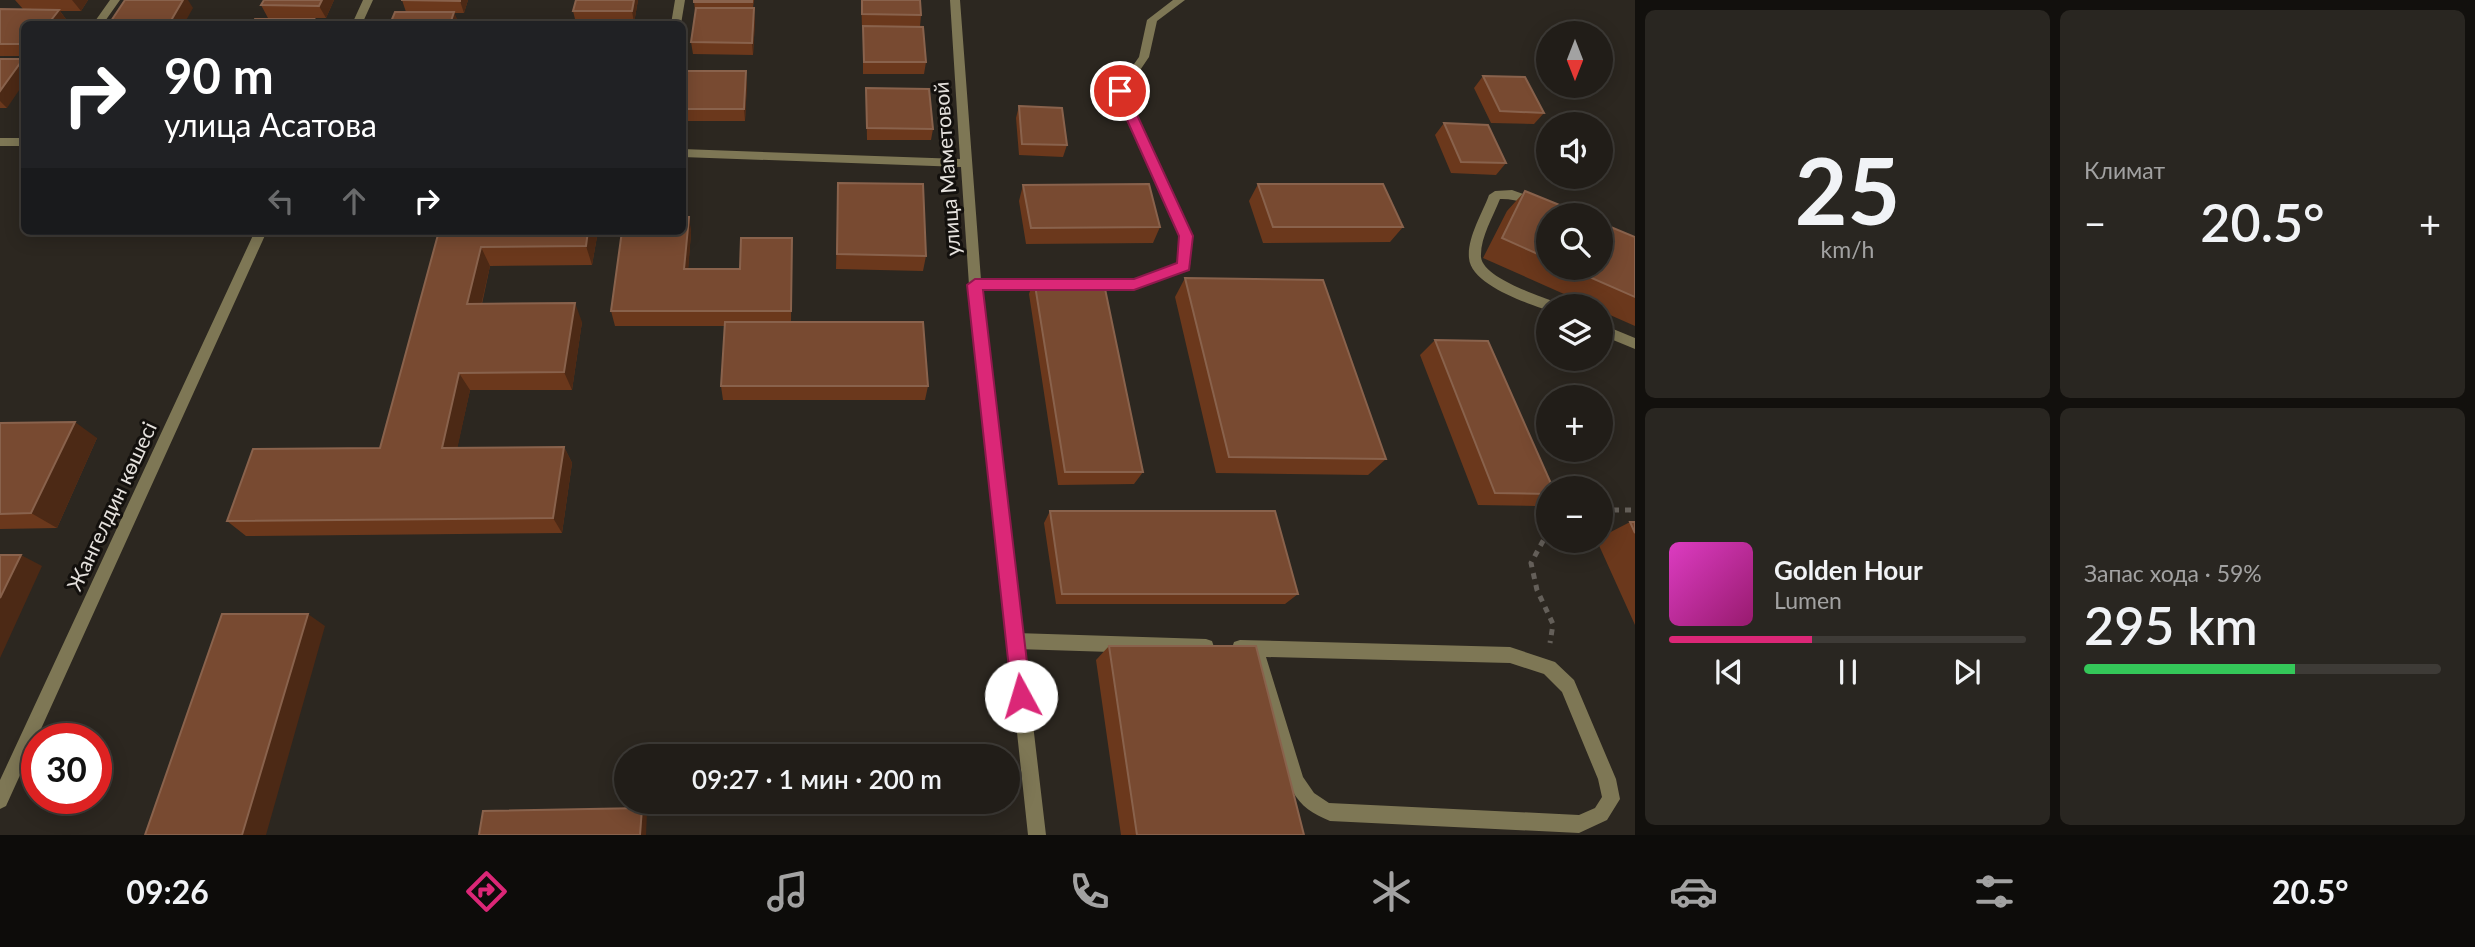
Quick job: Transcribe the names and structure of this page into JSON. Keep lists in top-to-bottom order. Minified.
{"streets":{"street":["улица Маметовой","Жангелдин көшесі"]},"north":"bottom","page":{"tile":[["25","km/h"],"Климат",["Запас хода · 59%","295 km"]],"map_buttons":["+","−"],"turn":["90 m","улица Асатова"],"heat":["−","20.5°","+"],"song":["Golden Hour","Lumen"],"limit":"30","trip":"09:27 · 1 мин · 200 m","tabs":["09:26","20.5°"]}}
